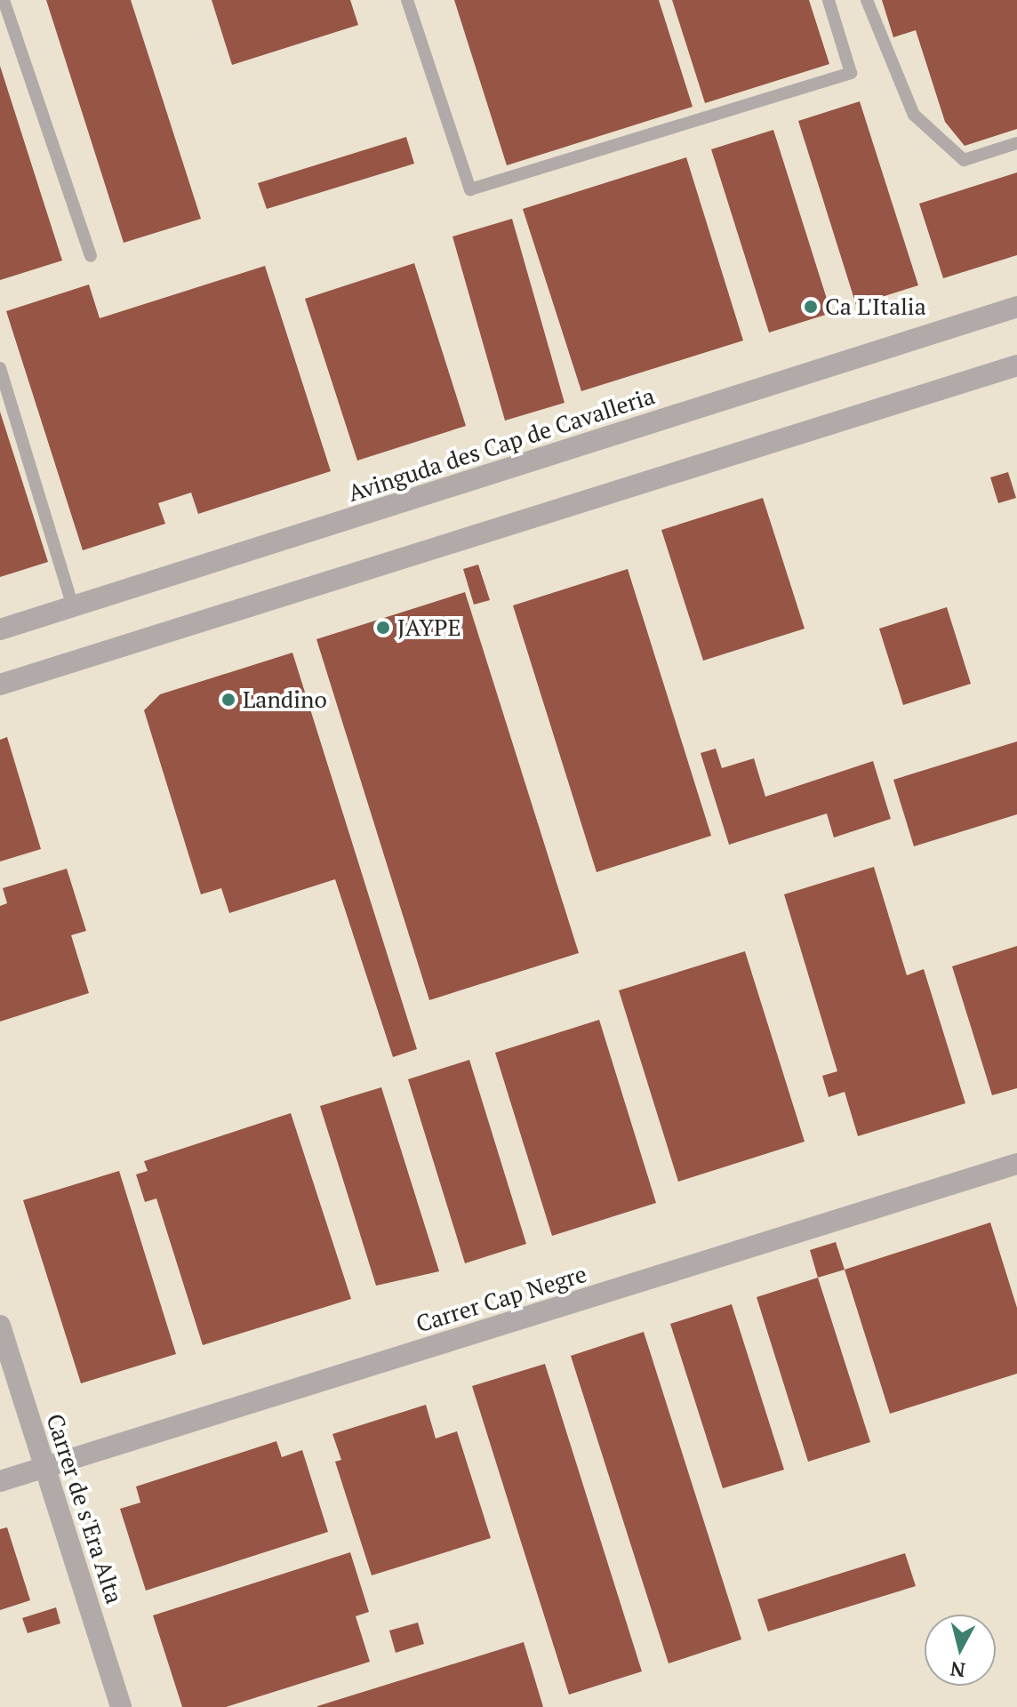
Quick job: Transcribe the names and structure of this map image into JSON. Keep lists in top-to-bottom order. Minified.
{"streets":{"street":["Avinguda des Cap de Cavalleria","Carrer Cap Negre","Carrer de s'Era Alta"]},"crossings":[["Carrer Cap Negre","Carrer de s'Era Alta"]],"places":["Ca L'Italia","JAYPE","Landino"],"north":"bottom"}
